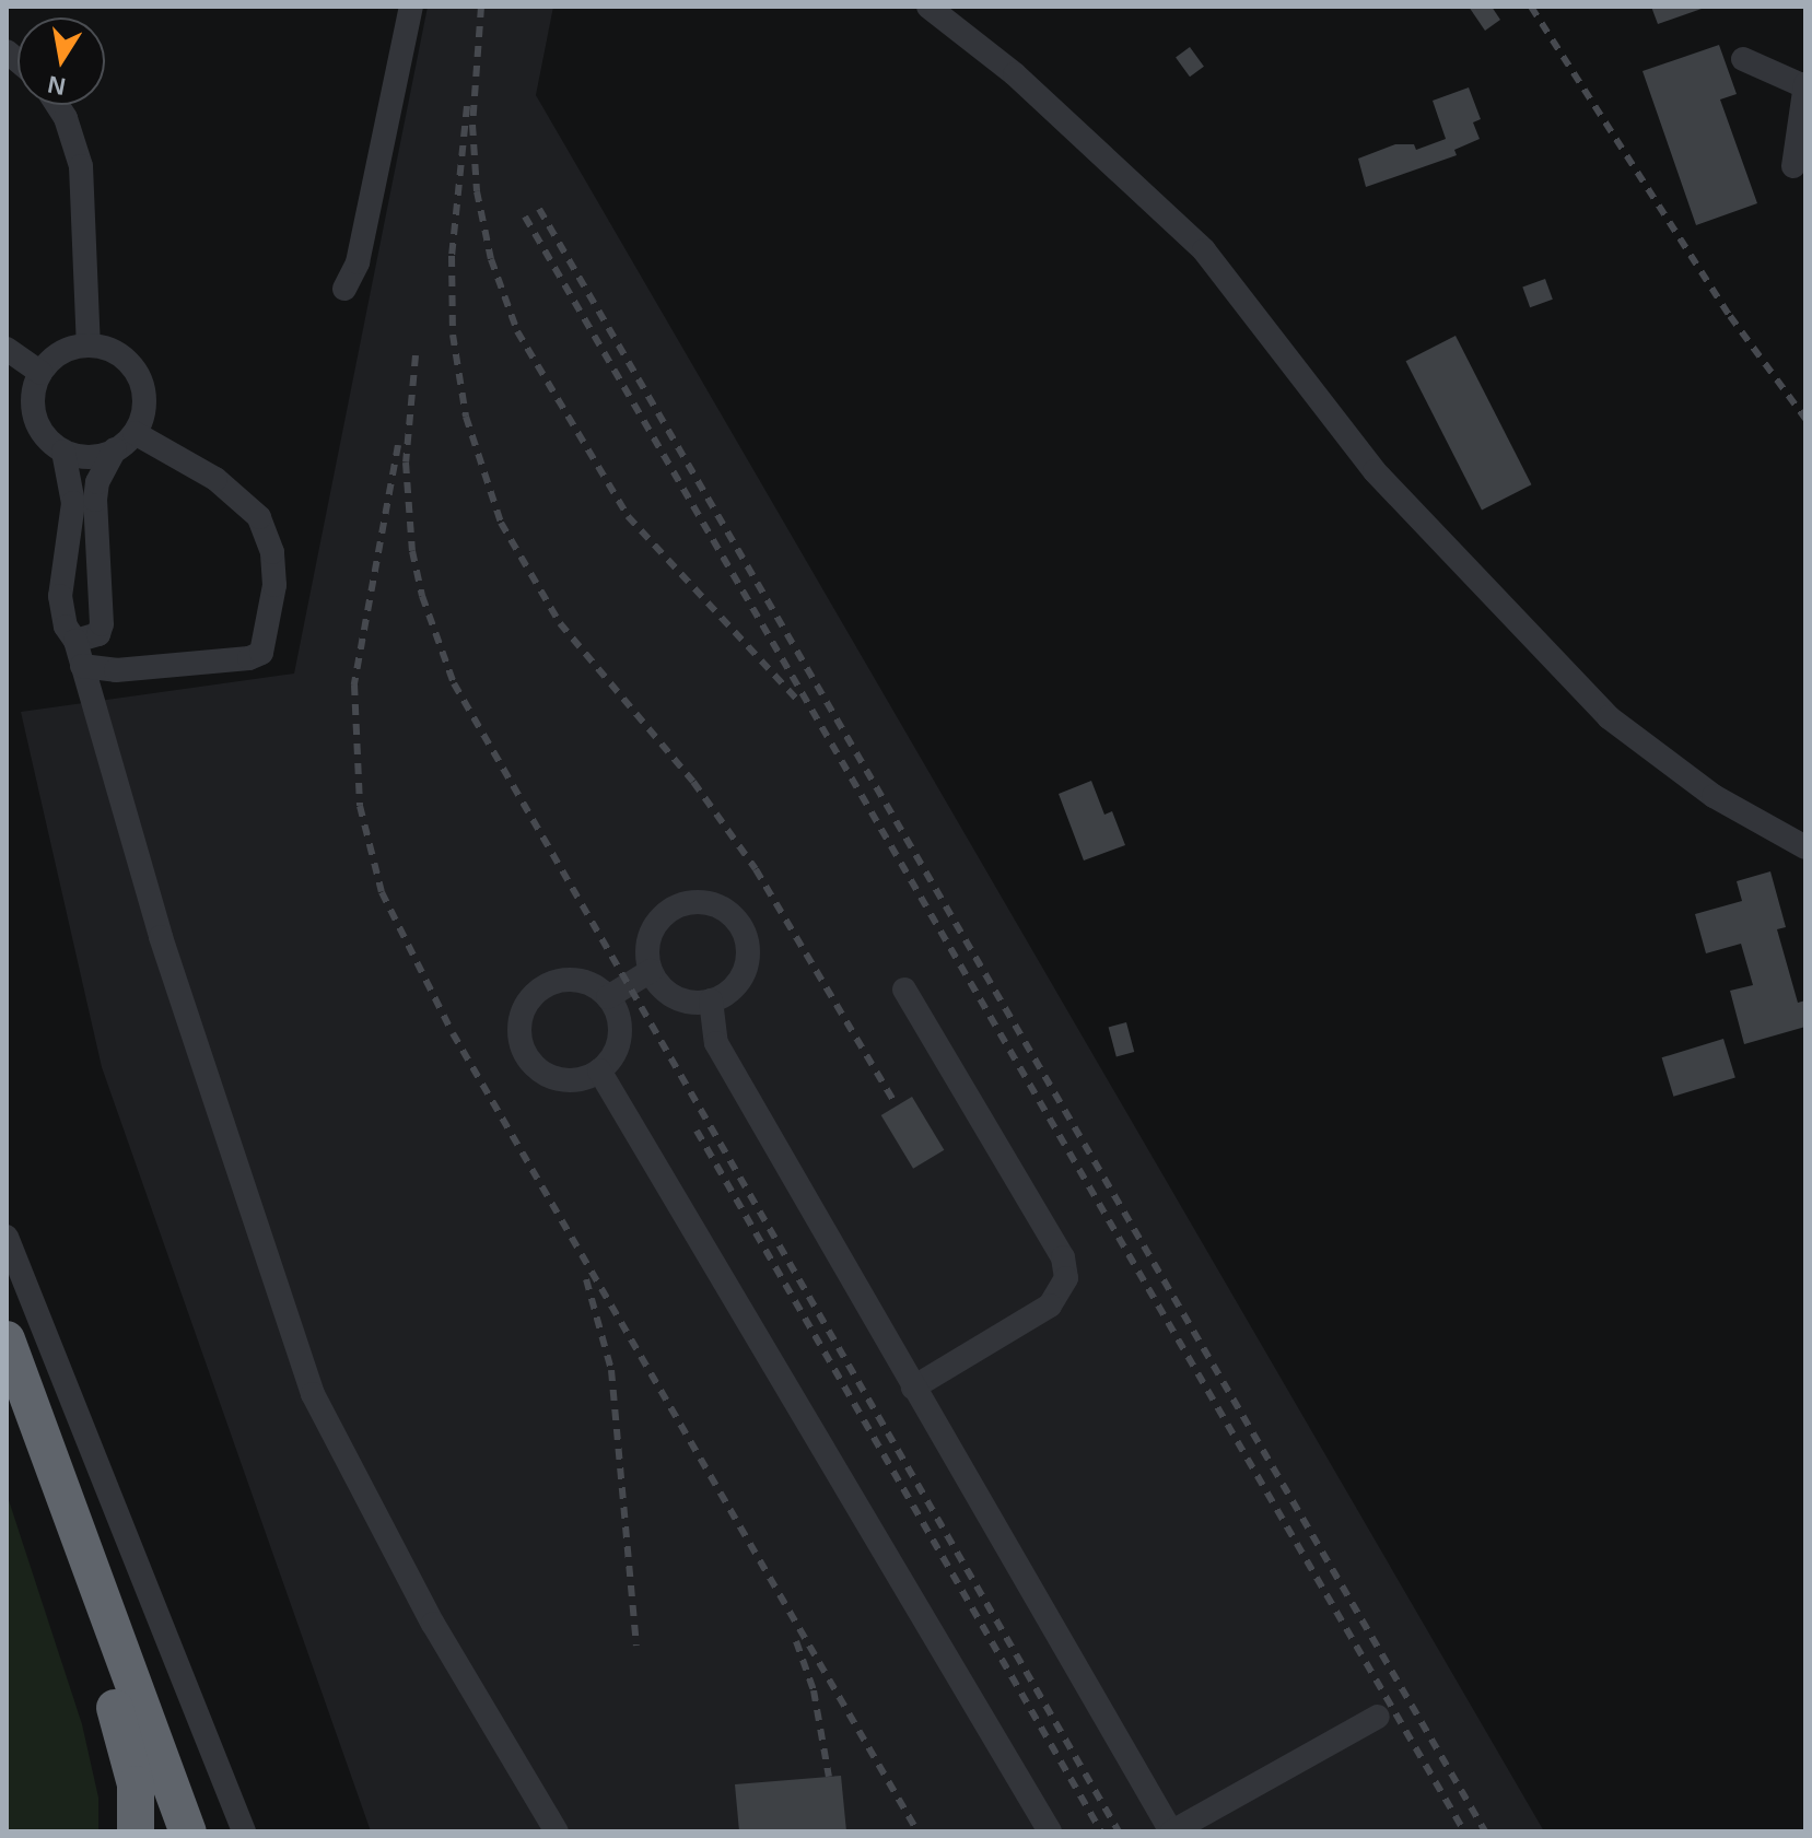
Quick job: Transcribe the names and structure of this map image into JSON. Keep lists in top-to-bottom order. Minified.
{"north":"bottom"}
